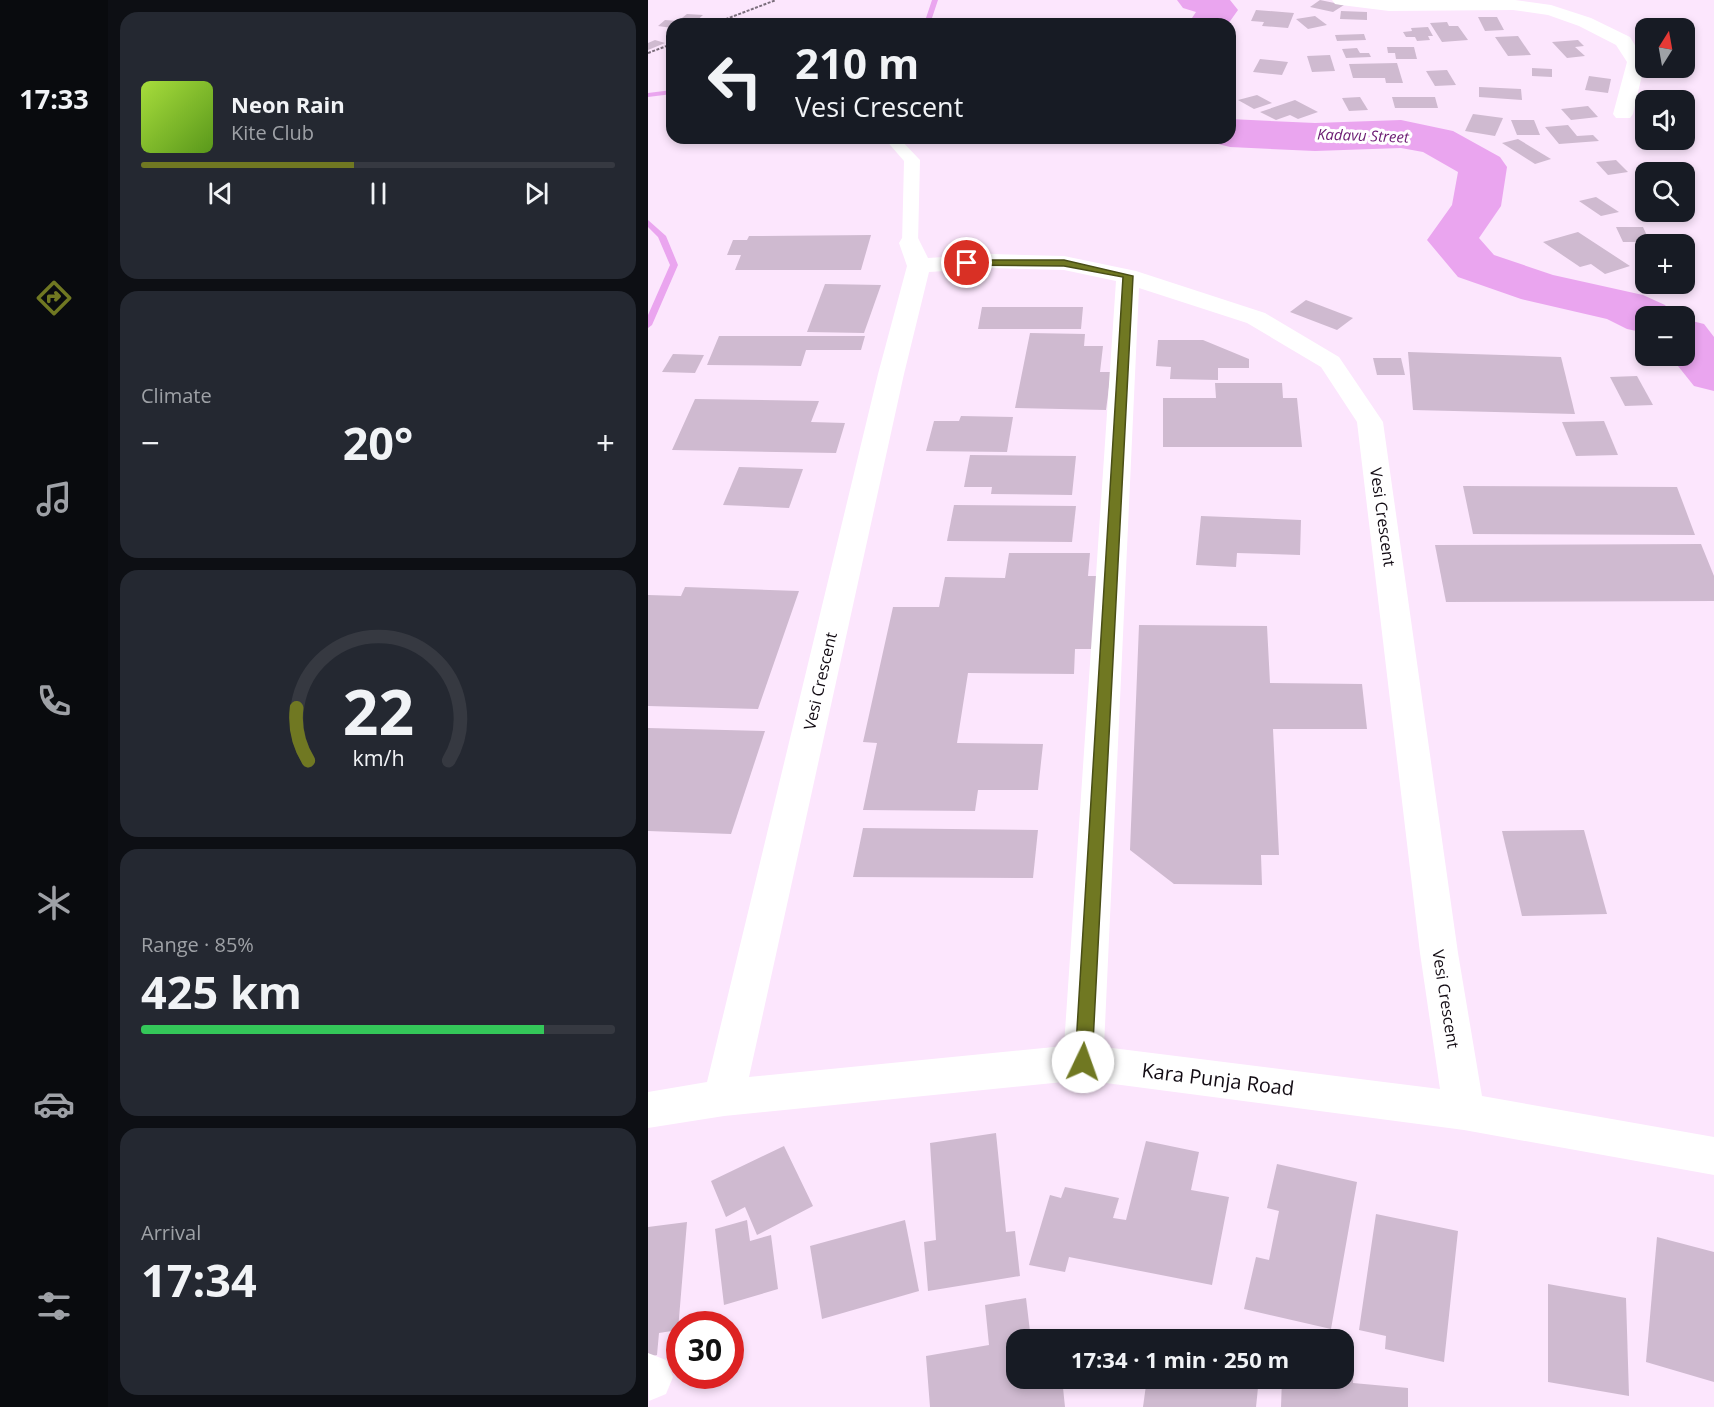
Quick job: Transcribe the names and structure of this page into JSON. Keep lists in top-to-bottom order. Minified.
{"streets":{"street":["Vesi Crescent","Kara Punja Road"]},"crossings":[["Vesi Crescent","Kara Punja Road"]],"water":["Kadavu Street"],"north":"top","page":{"tabs":"17:33","map_buttons":["+","−"],"turn":["210 m","Vesi Crescent"],"song":["Neon Rain","Kite Club"],"tile":["Climate",["Range · 85%","425 km"],["Arrival","17:34"]],"heat":["−","20°","+"],"limit":"30","trip":"17:34 · 1 min · 250 m","gauge":["22","km/h"]}}
